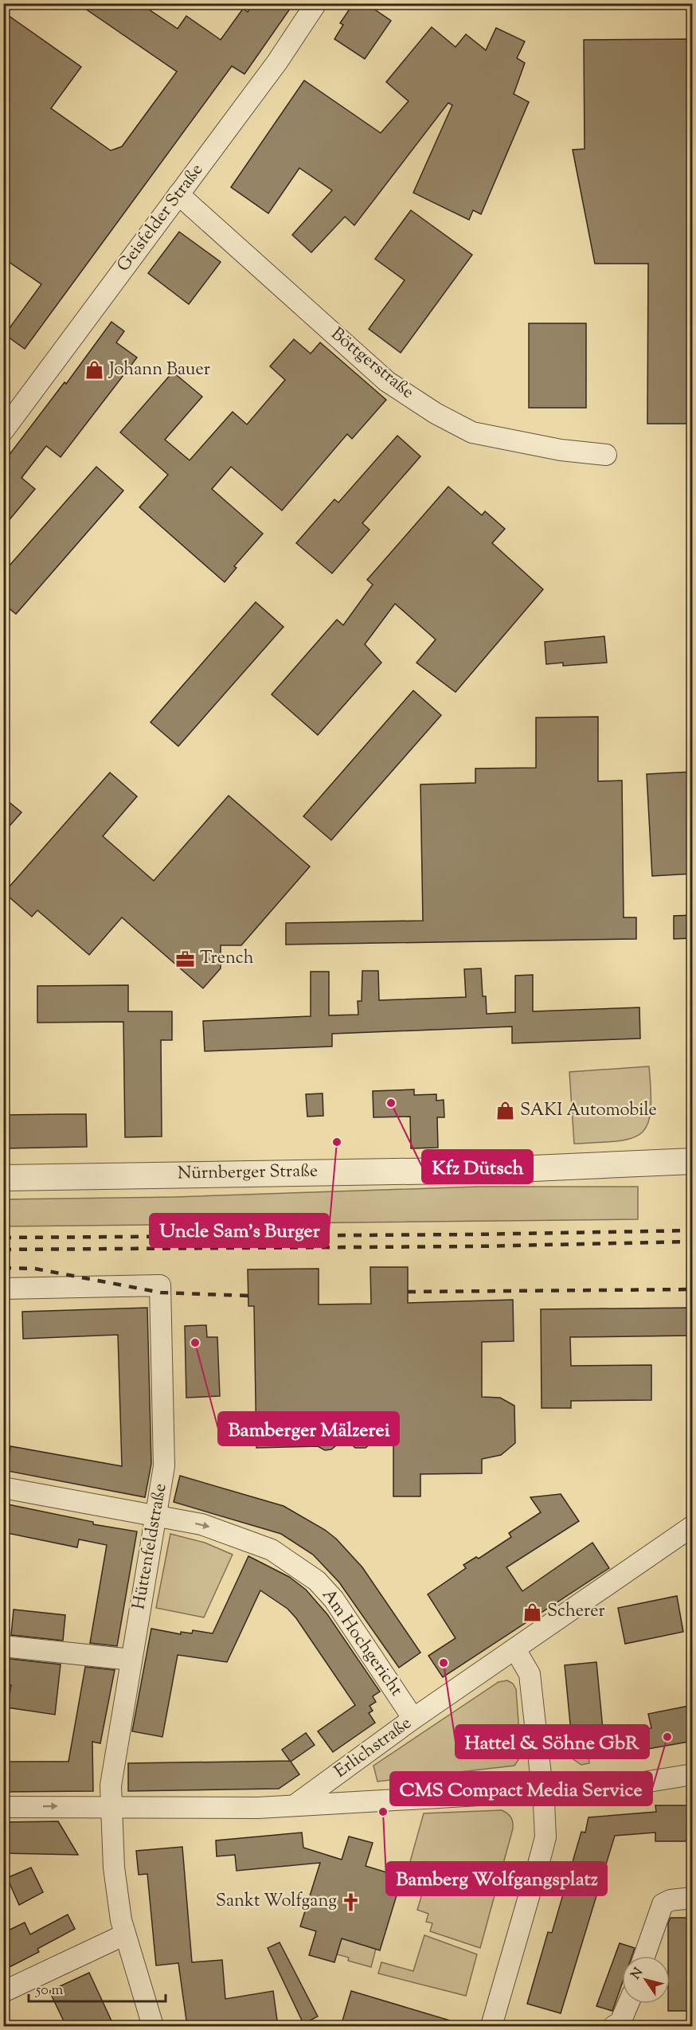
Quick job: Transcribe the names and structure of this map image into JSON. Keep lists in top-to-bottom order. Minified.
{"streets":{"street":["Geisfelder Straße","Böttgerstraße","Nürnberger Straße","Hüttenfeldstraße","Am Hochgericht","Erlichstraße"]},"crossings":[["Geisfelder Straße","Böttgerstraße"],["Hüttenfeldstraße","Am Hochgericht"],["Am Hochgericht","Erlichstraße"]],"one_way":["Am Hochgericht"],"places":{"shop":["Johann Bauer","SAKI Automobile","Scherer"],"office":["Trench"],"other":["Kfz Dütsch","Uncle Sam's Burger","Bamberger Mälzerei","Hattel & Söhne GbR","CMS Compact Media Service","Bamberg Wolfgangsplatz"],"church":["Sankt Wolfgang"]},"scale_bar":"50 m","north":"top left"}
